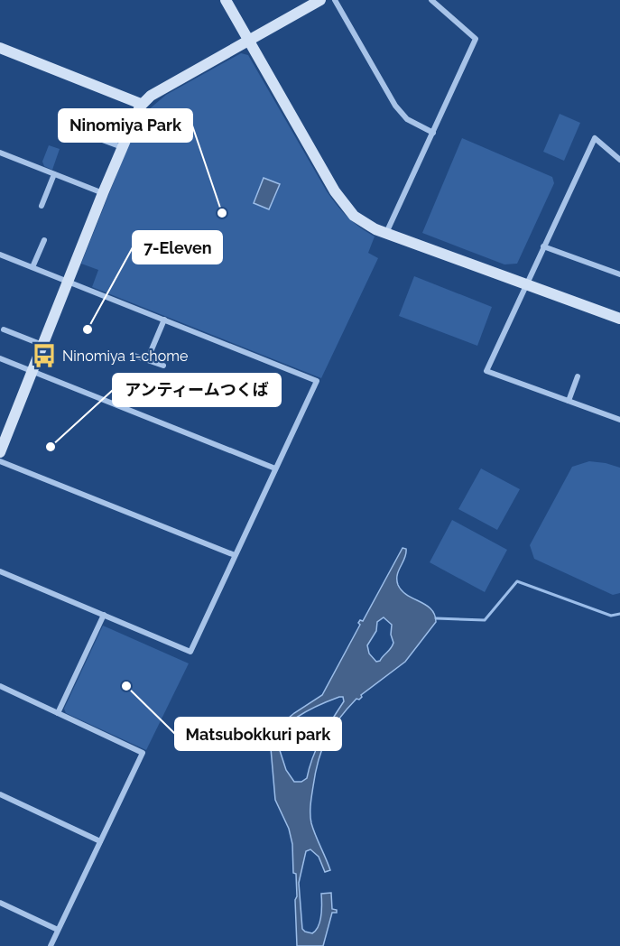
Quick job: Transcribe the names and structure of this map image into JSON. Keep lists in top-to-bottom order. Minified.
{"places":{"other":["Ninomiya Park","7-Eleven","アンティームつくば","Matsubokkuri park"],"bus stop":["Ninomiya 1-chome"]}}
